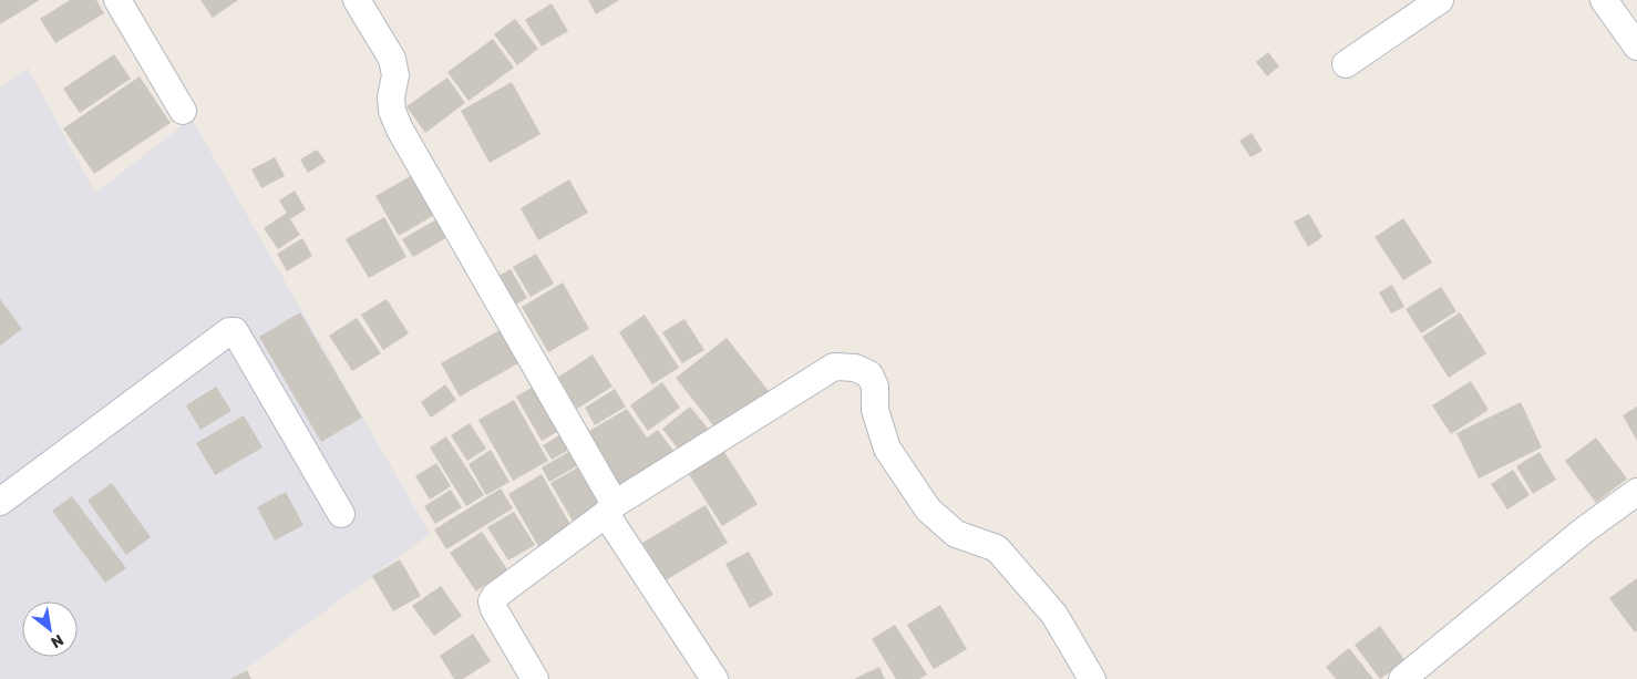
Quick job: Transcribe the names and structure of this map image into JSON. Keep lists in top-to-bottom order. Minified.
{"north":"bottom right"}
